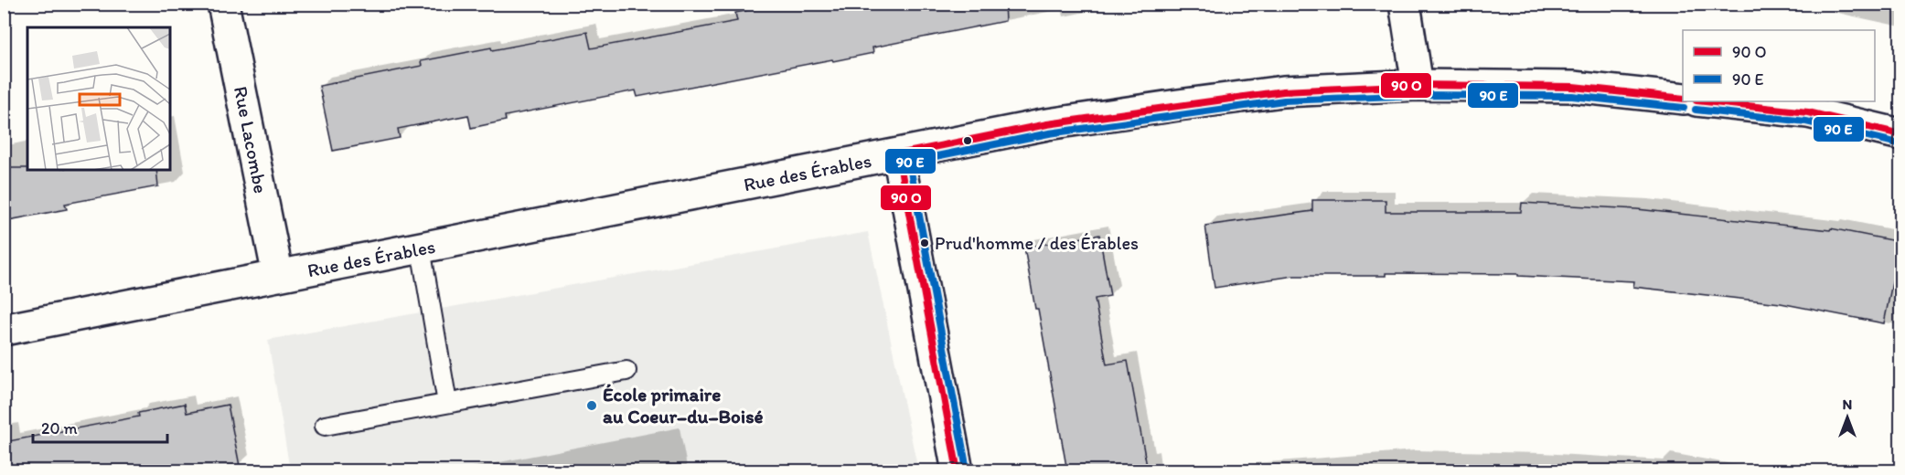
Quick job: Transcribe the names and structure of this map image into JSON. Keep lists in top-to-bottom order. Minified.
{"streets":{"street":["Rue Lacombe","Rue des Érables"]},"crossings":[["Rue Lacombe","Rue des Érables"]],"places":["Prud'homme / des Érables","École primaire au Coeur‑du‑Boisé"],"legend":["90 O","90 E"],"scale_bar":"20 m","north":"top"}
